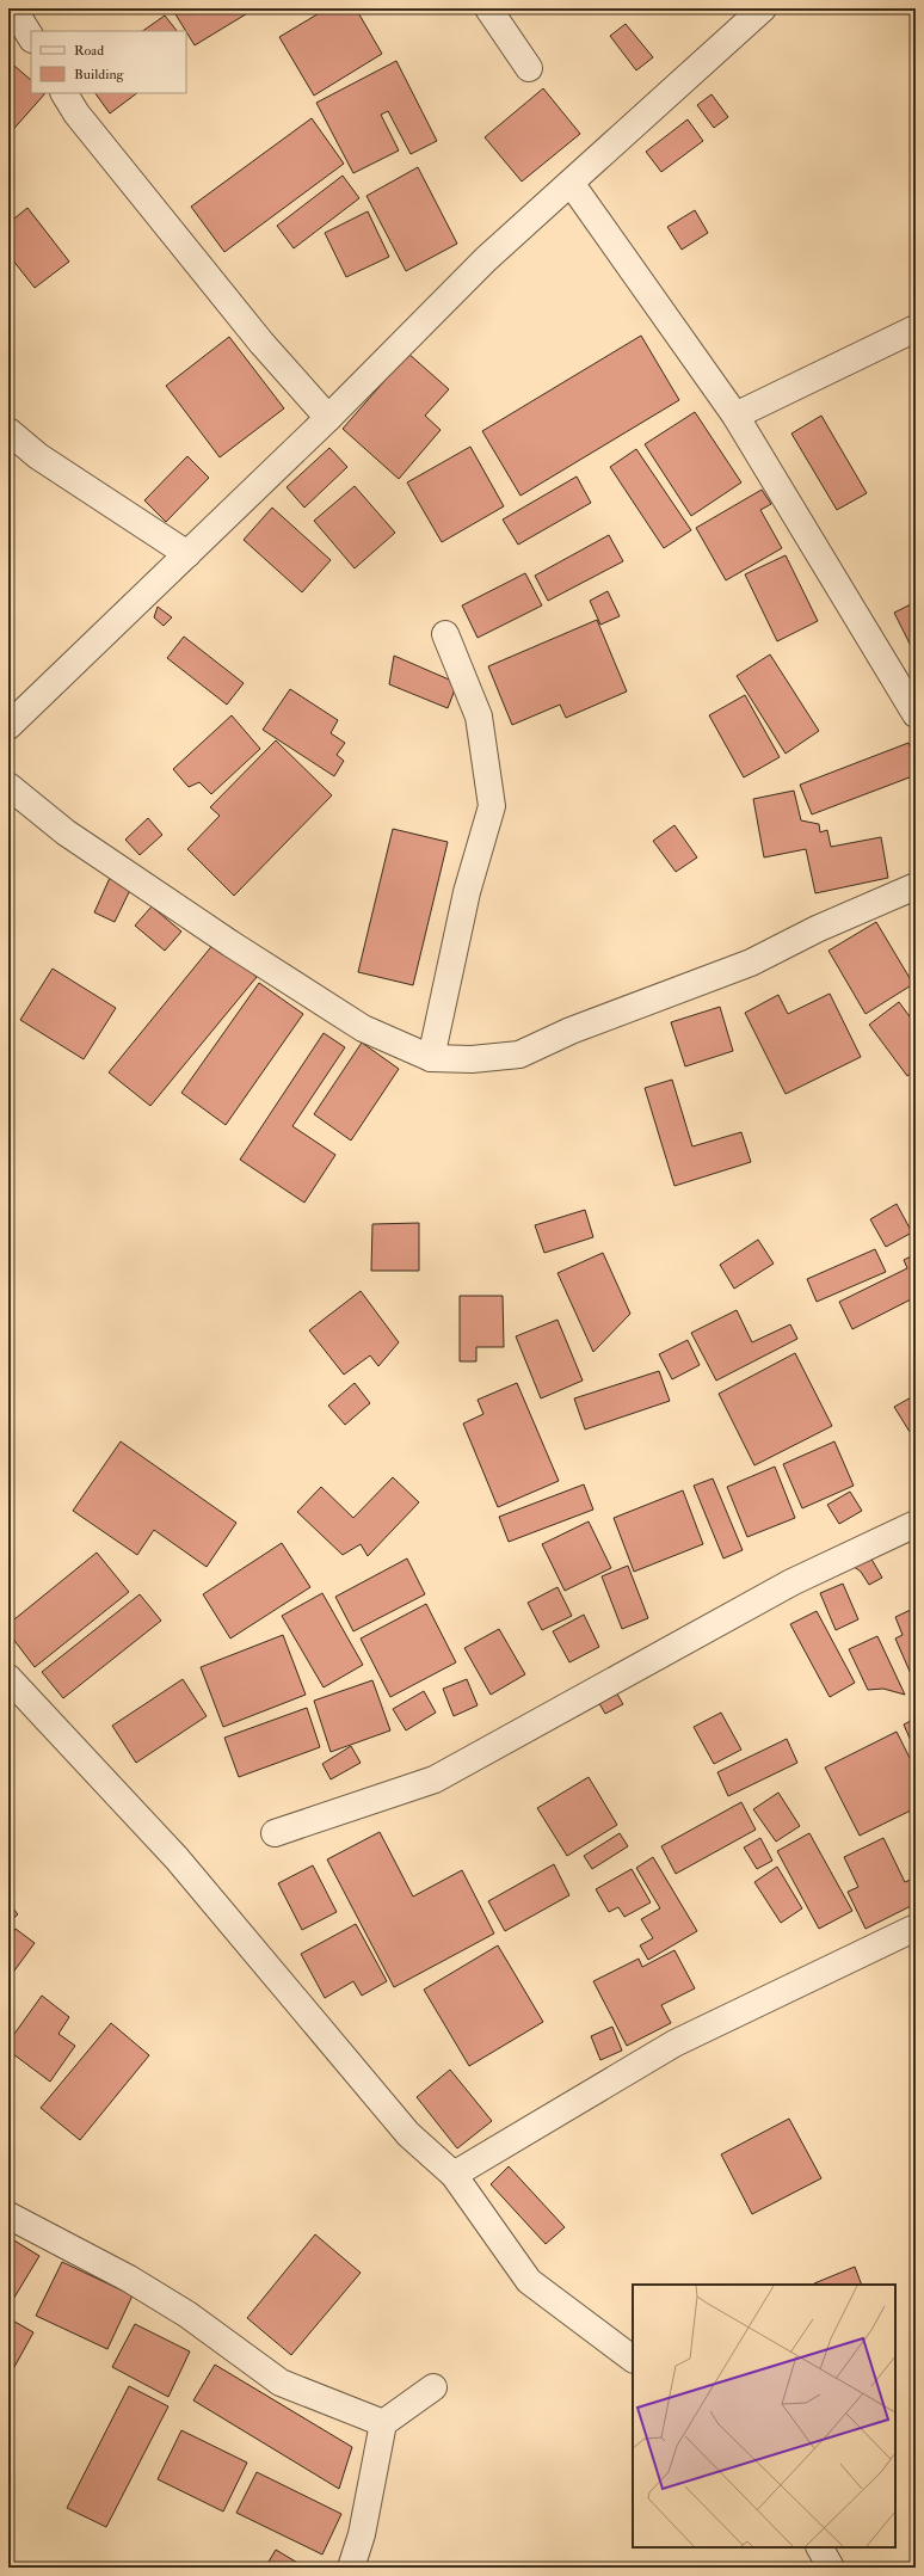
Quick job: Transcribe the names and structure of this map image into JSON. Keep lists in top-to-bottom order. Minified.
{"legend":["Road","Building"]}
